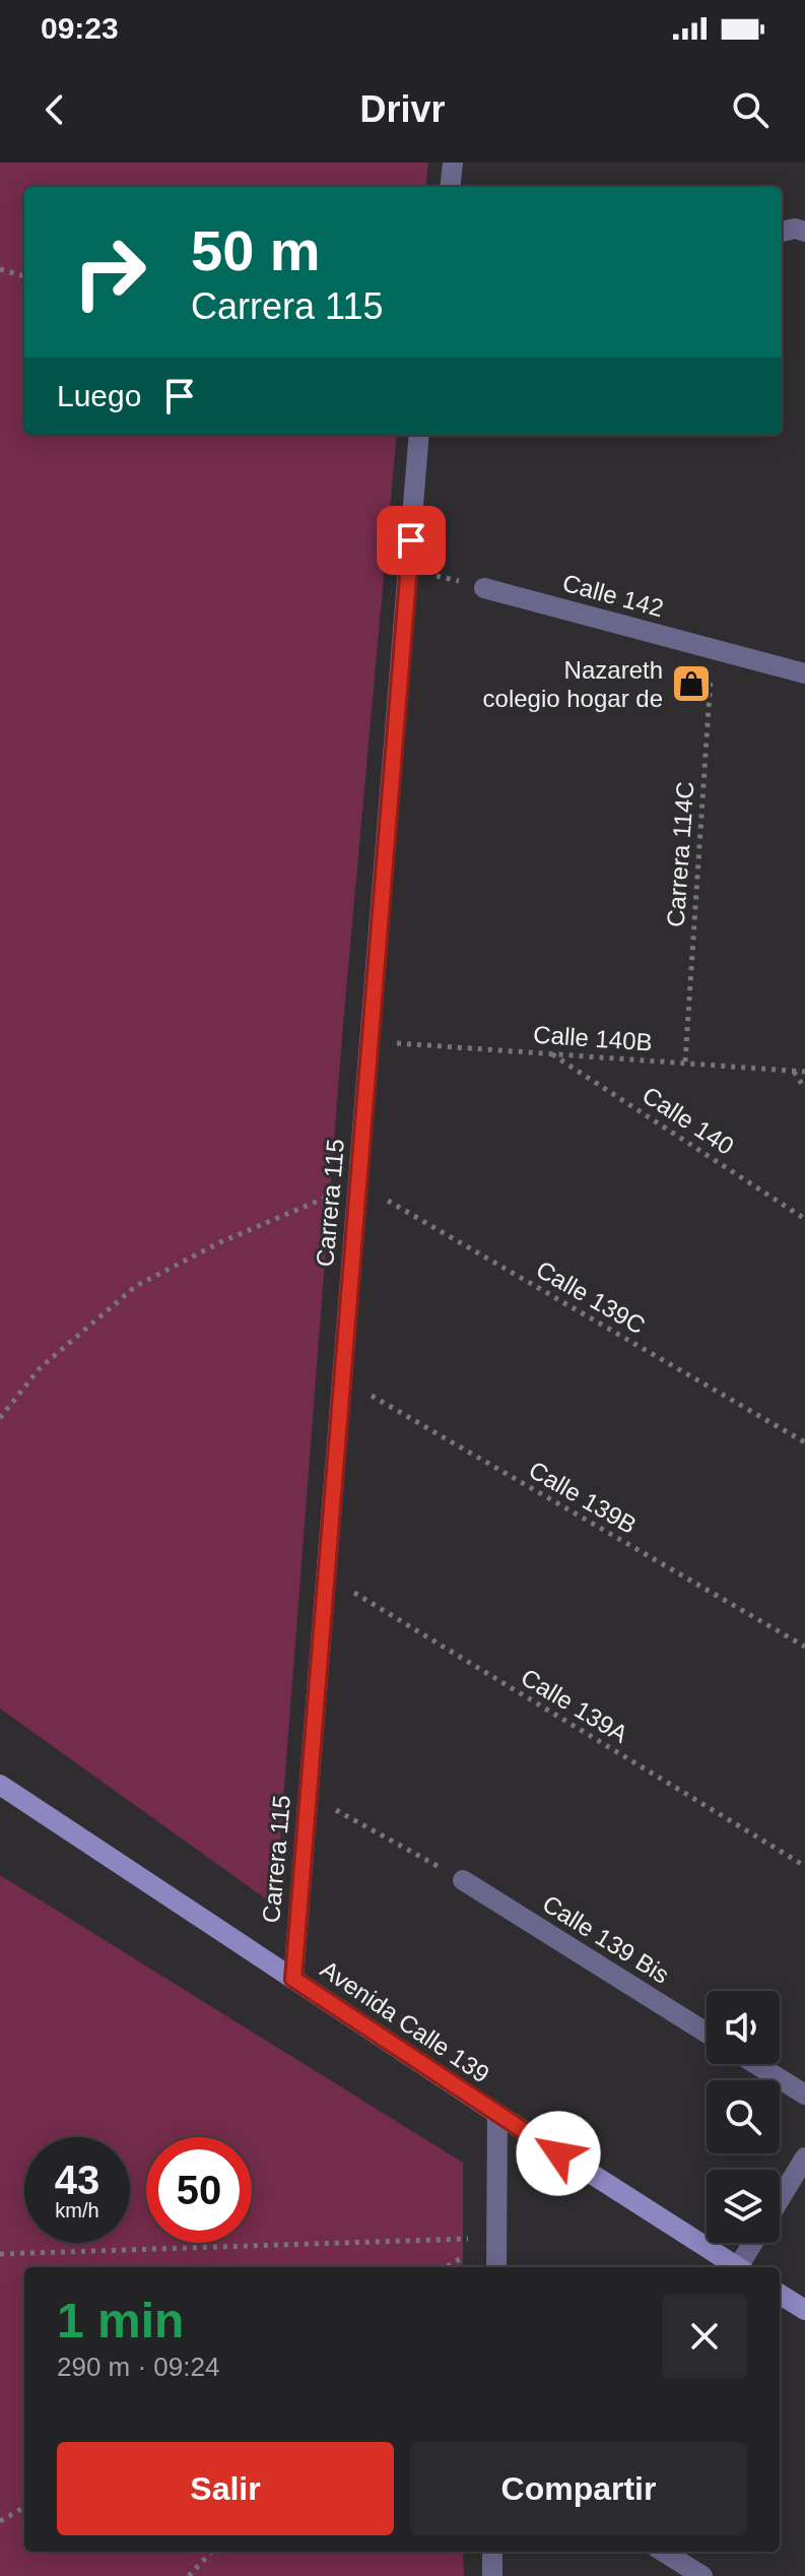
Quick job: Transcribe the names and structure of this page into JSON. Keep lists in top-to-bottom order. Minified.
{"streets":{"main road":["Avenida Calle 139"],"street":["Calle 142","Carrera 115","Calle 139 Bis"],"path":["Carrera 114C","Calle 140B","Calle 140","Calle 139C","Calle 139B","Calle 139A"]},"crossings":[["Calle 142","Carrera 114C"],["Carrera 114C","Calle 140B"],["Calle 140B","Calle 140"],["Calle 140B","Carrera 115"],["Carrera 115","Calle 139C"],["Carrera 115","Calle 139B"],["Carrera 115","Calle 139A"],["Carrera 115","Avenida Calle 139"]],"places":{"shop":["Nazareth colegio hogar de"]},"page":{"status":"09:23","header":"Drivr","turn":["50 m","Carrera 115"],"then":"Luego","speed":"43 km/h","limit":"50","heading":["1 min","290 m · 09:24"],"buttons":["Salir","Compartir"]}}
